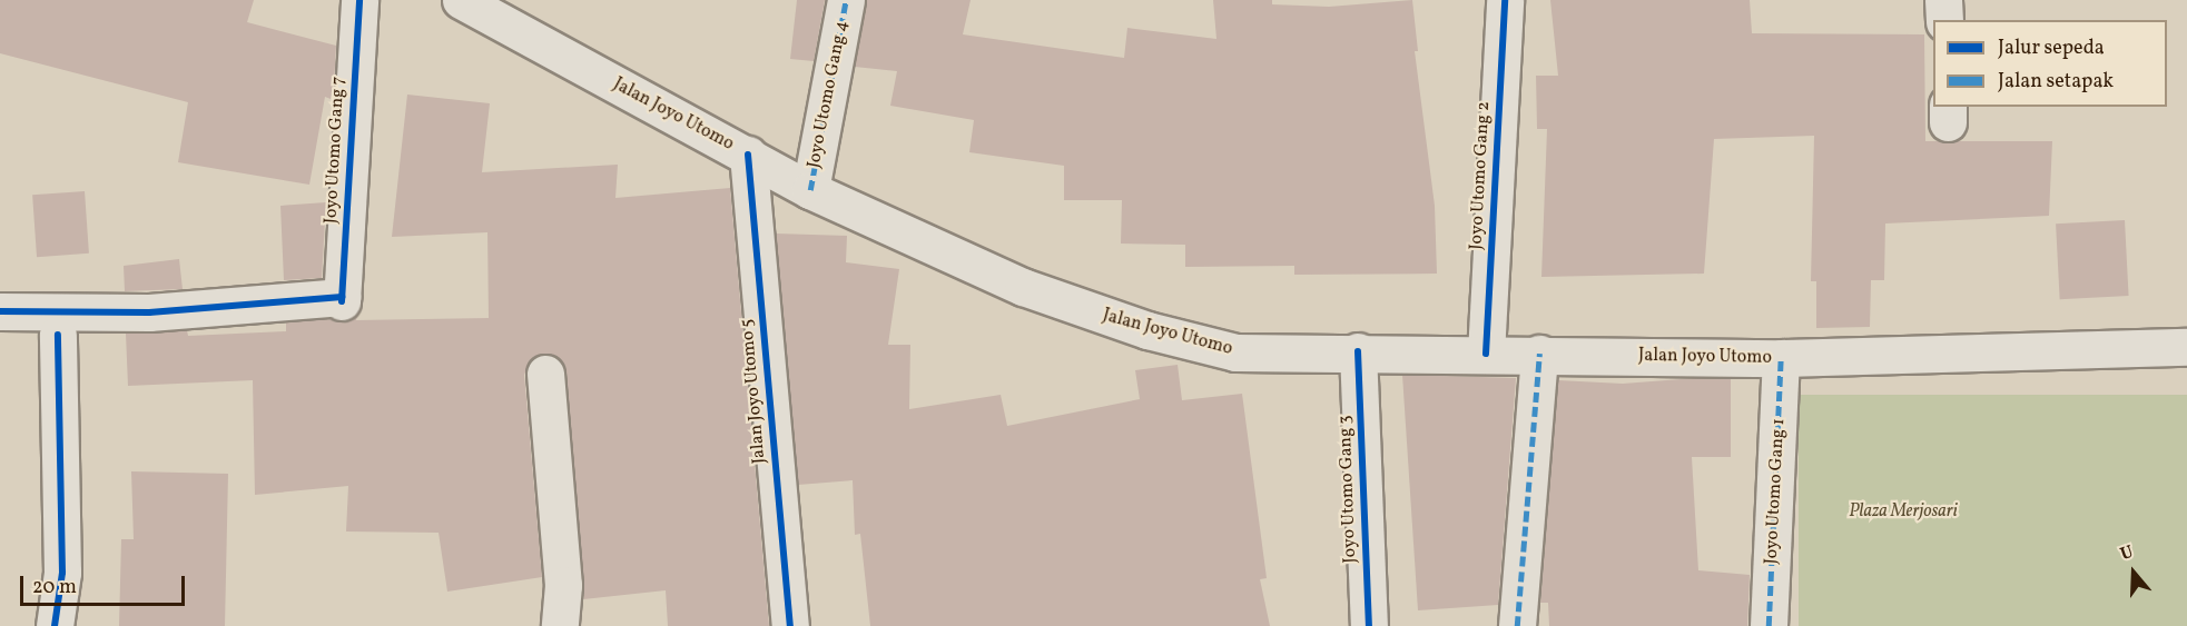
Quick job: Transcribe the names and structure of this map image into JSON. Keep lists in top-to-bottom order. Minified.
{"streets":{"street":["Joyo Utomo Gang 4","Jalan Joyo Utomo","Joyo Utomo Gang 7","Joyo Utomo Gang 2","Jalan Joyo Utomo 5","Joyo Utomo Gang 3","Joyo Utomo Gang 1"]},"crossings":[["Joyo Utomo Gang 4","Jalan Joyo Utomo"],["Jalan Joyo Utomo","Joyo Utomo Gang 2"],["Jalan Joyo Utomo","Jalan Joyo Utomo 5"],["Jalan Joyo Utomo","Joyo Utomo Gang 3"],["Jalan Joyo Utomo","Joyo Utomo Gang 1"]],"parks":["Plaza Merjosari"],"legend":["Jalur sepeda","Jalan setapak"],"scale_bar":"20 m","north":"top"}
